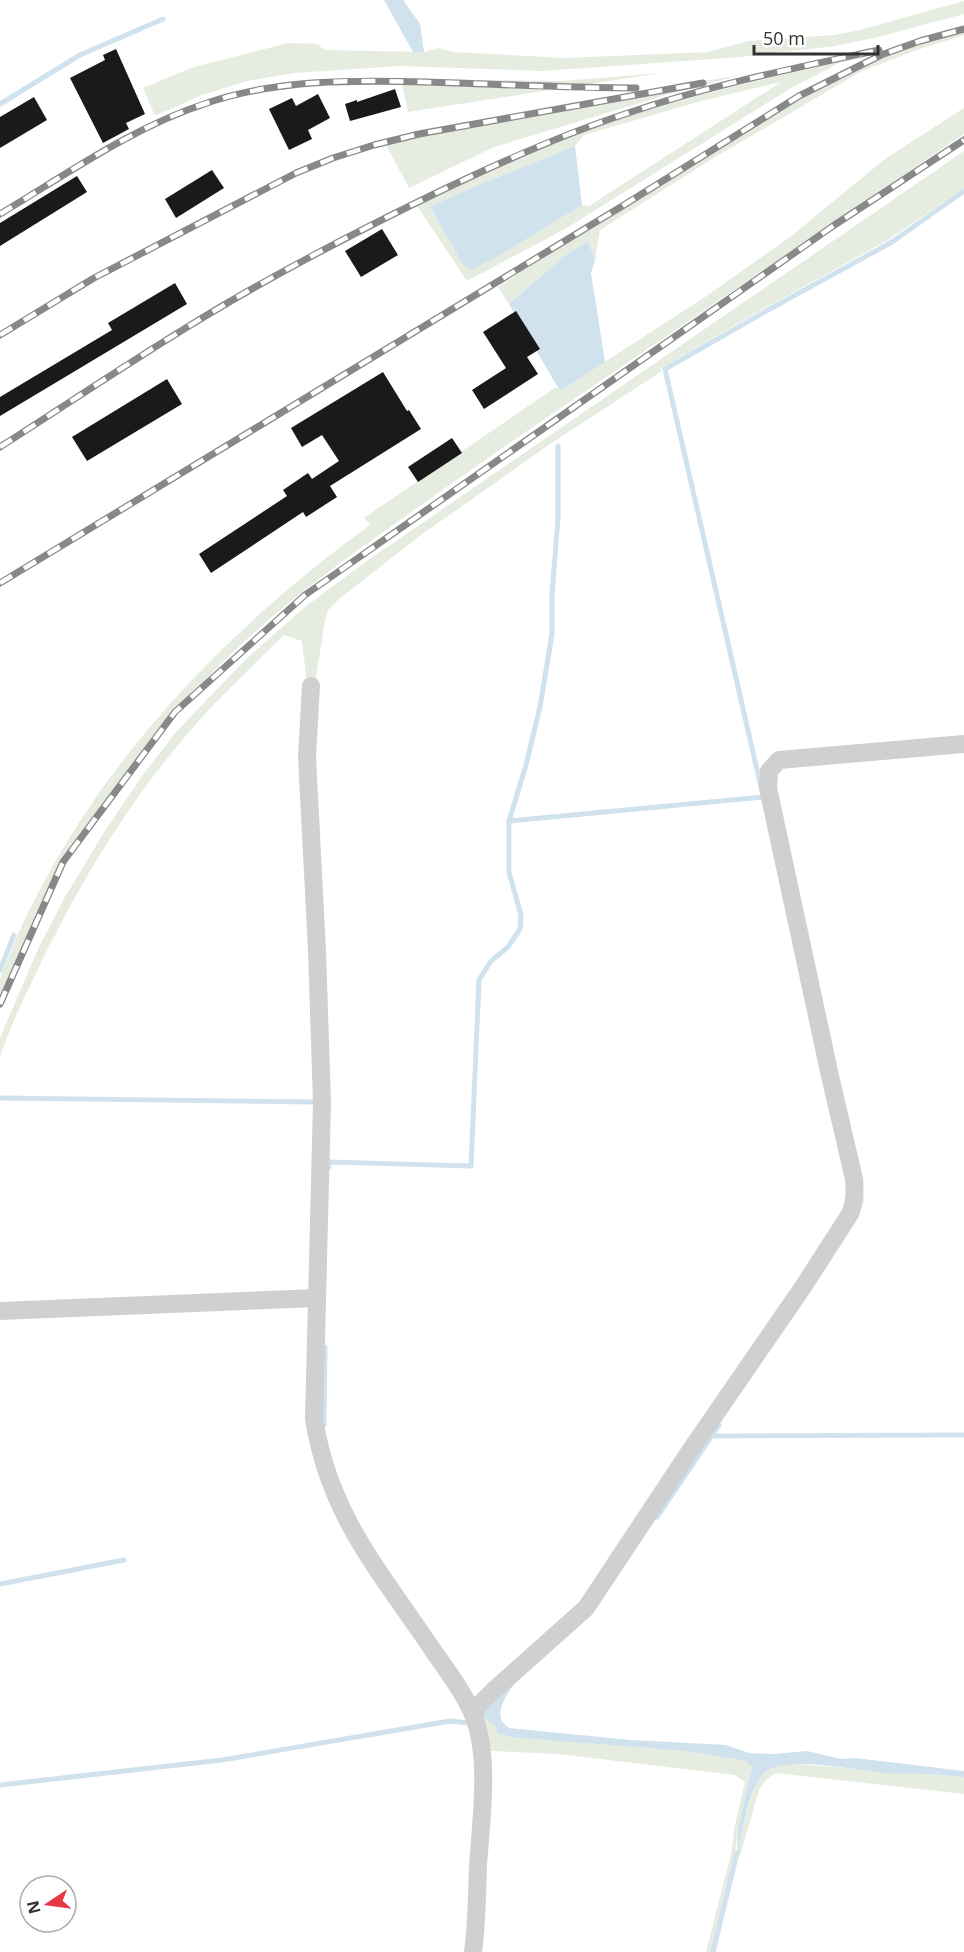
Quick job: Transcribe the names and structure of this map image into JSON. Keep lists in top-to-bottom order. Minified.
{"scale_bar":"50 m","north":"left"}
